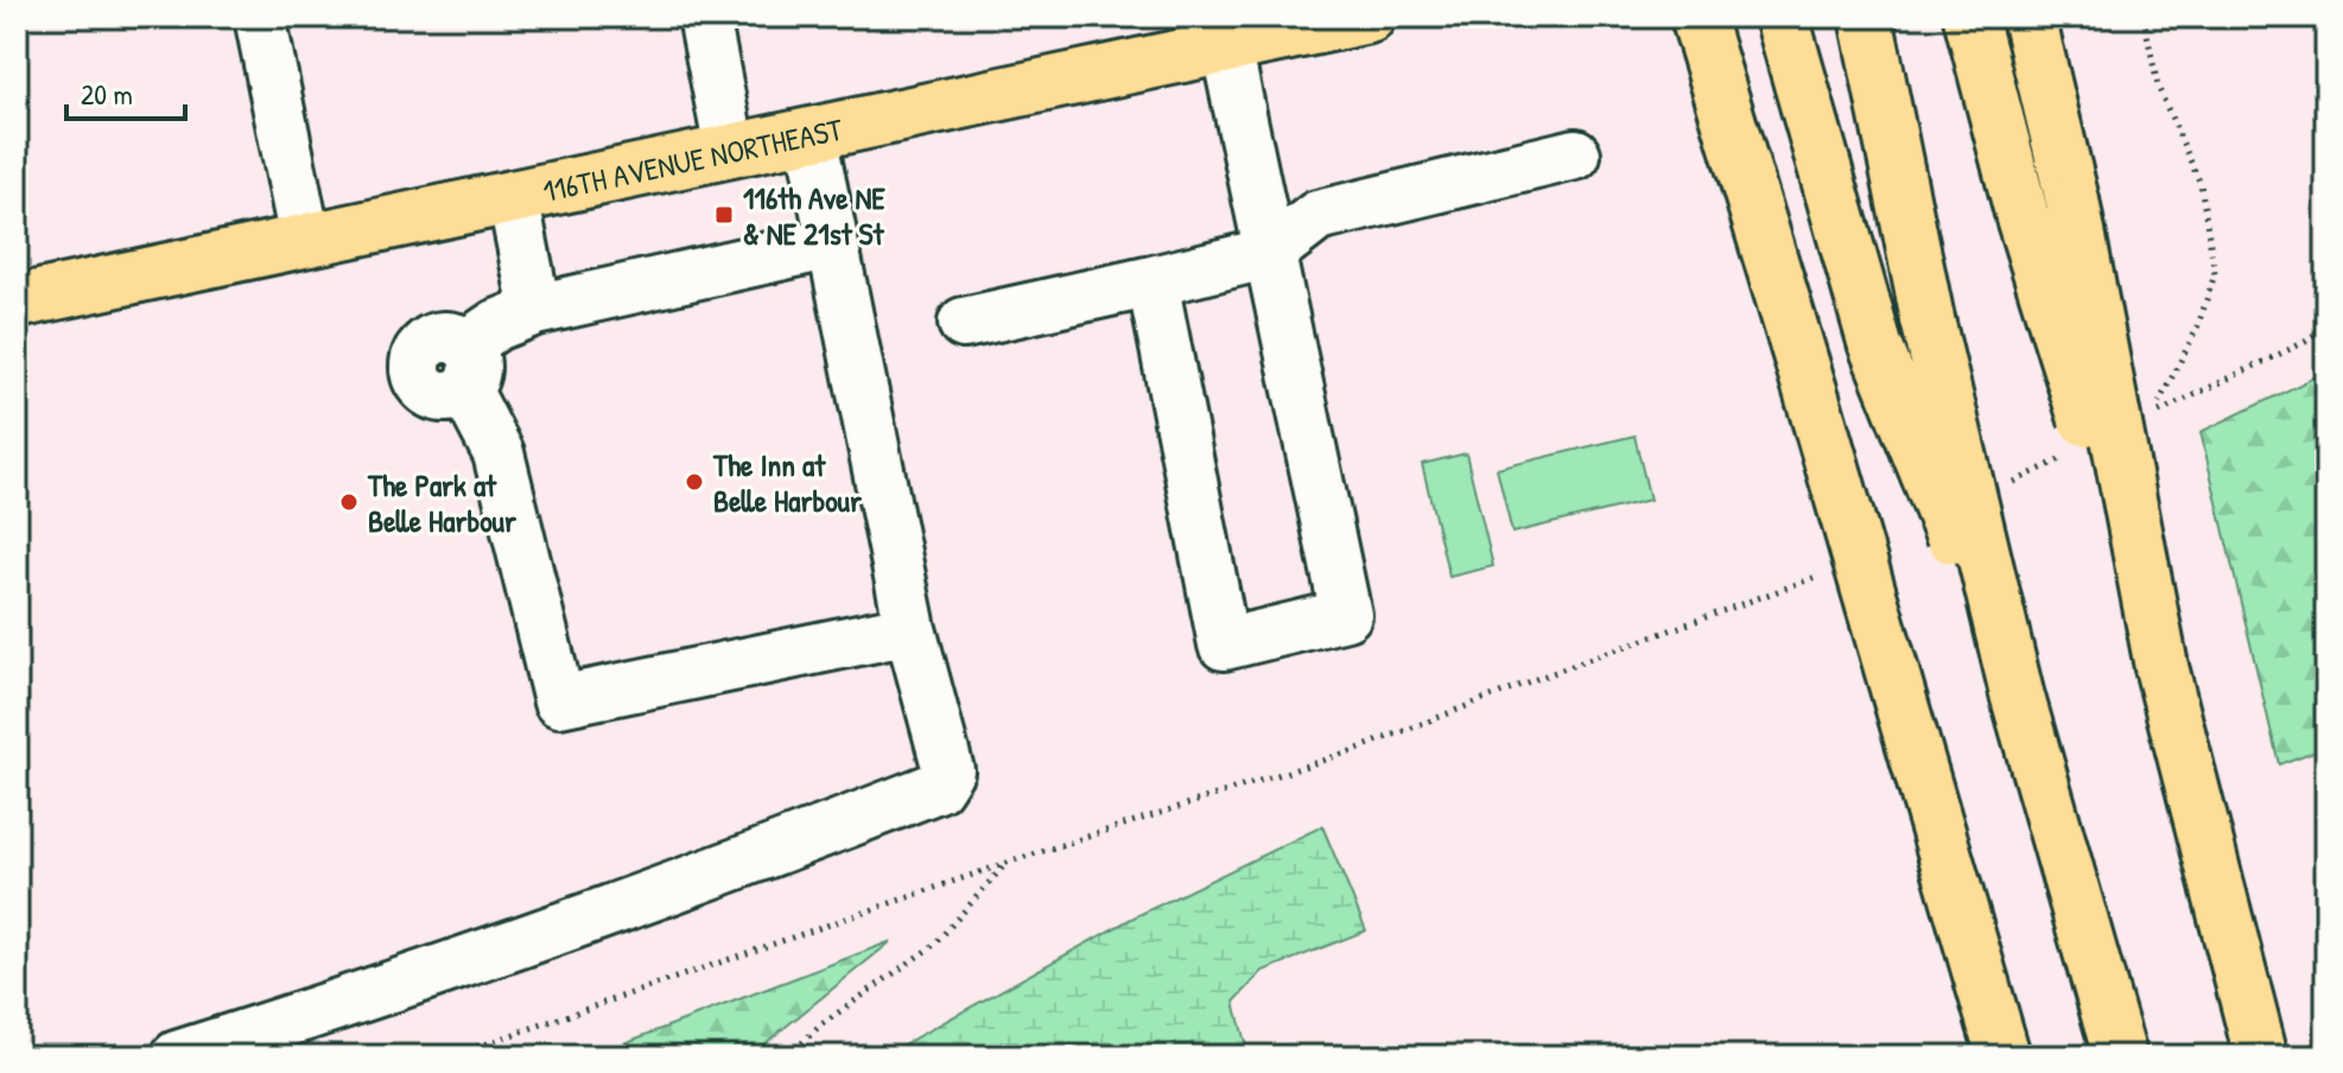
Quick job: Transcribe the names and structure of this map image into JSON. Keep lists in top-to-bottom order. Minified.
{"streets":{"main road":["116TH AVENUE NORTHEAST"]},"places":{"transit":["116th Ave NE & NE 21st St"],"other":["The Inn at Belle Harbour","The Park at Belle Harbour"]},"scale_bar":"20 m"}
